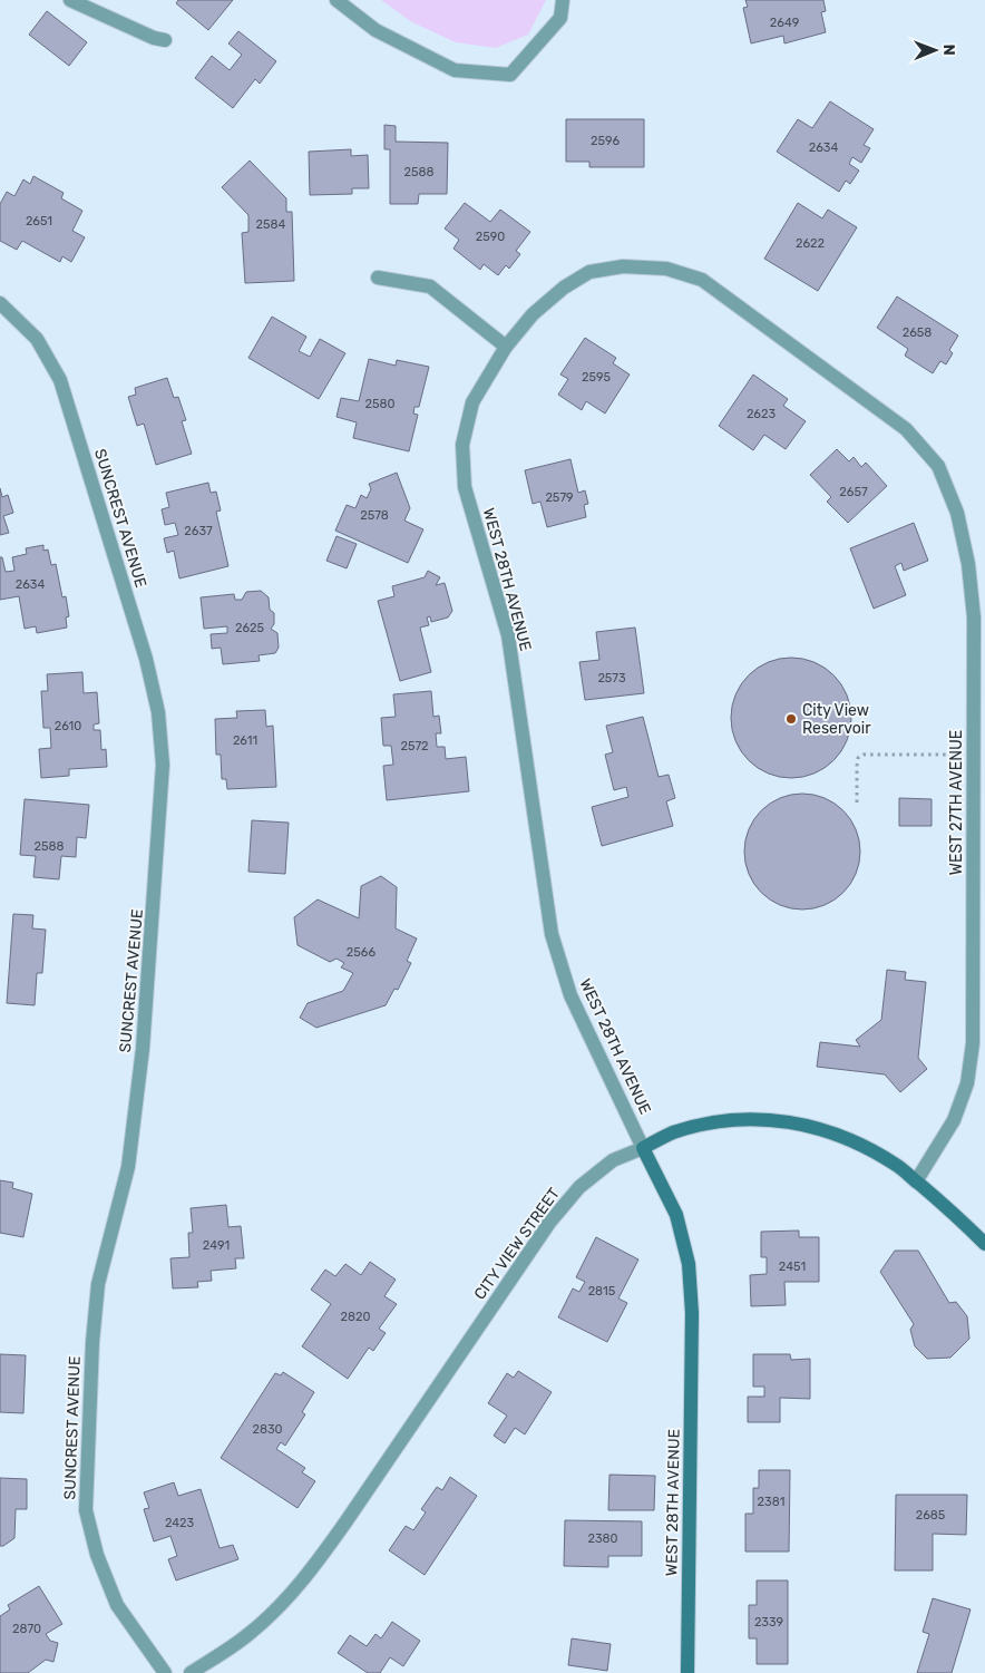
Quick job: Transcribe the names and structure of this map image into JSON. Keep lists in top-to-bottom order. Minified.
{"streets":{"street":["SUNCREST AVENUE","WEST 28TH AVENUE","WEST 27TH AVENUE","CITY VIEW STREET"]},"crossings":[["WEST 28TH AVENUE","WEST 27TH AVENUE"],["WEST 28TH AVENUE","CITY VIEW STREET"],["WEST 27TH AVENUE","CITY VIEW STREET"]],"places":["City View Reservoir"],"house_numbers":["2649","2596","2634","2588","2651","2584","2590","2622","2658","2595","2580","2623","2657","2579","2578","2637","2634","2625","2573","2610","2611","2572","2588","2566","2491","2451","2815","2820","2830","2381","2685","2423","2380","2339","2870"],"north":"right"}
